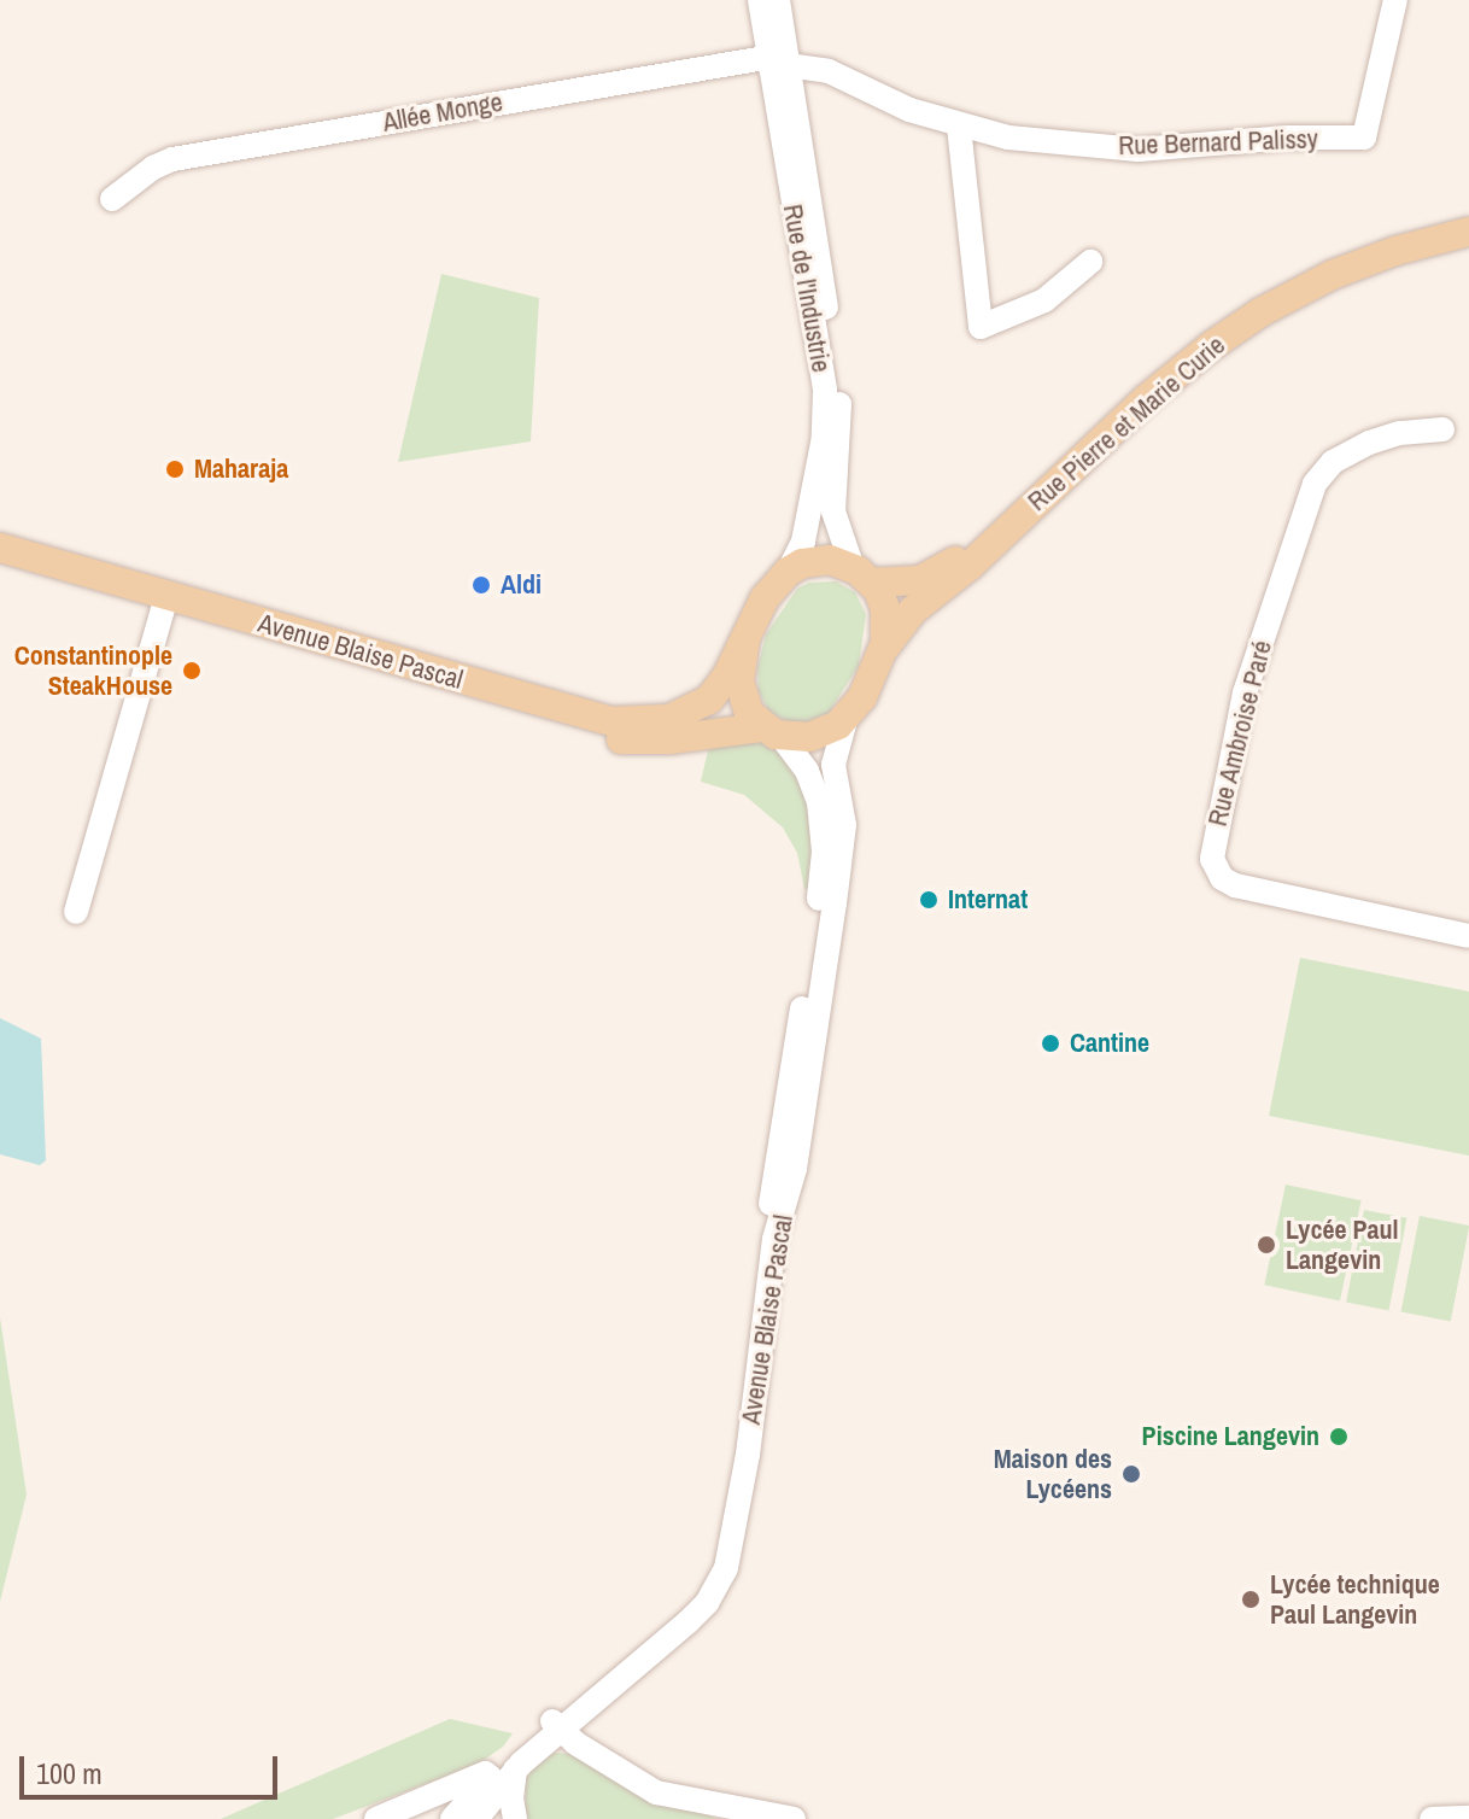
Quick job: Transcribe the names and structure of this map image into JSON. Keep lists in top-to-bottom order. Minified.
{"streets":{"main road":["Rue Pierre et Marie Curie","Avenue Blaise Pascal"],"street":["Allée Monge","Rue Bernard Palissy","Rue de l'Industrie","Rue Ambroise Paré"]},"crossings":[["Allée Monge","Rue Bernard Palissy"],["Allée Monge","Rue de l'Industrie"],["Rue Bernard Palissy","Rue de l'Industrie"],["Rue de l'Industrie","Rue Pierre et Marie Curie"],["Rue de l'Industrie","Avenue Blaise Pascal"],["Rue Pierre et Marie Curie","Avenue Blaise Pascal"]],"places":["Maharaja","Aldi","Constantinople SteakHouse","Internat","Cantine","Lycée Paul Langevin","Piscine Langevin","Maison des Lycéens","Lycée technique Paul Langevin"],"scale_bar":"100 m"}
